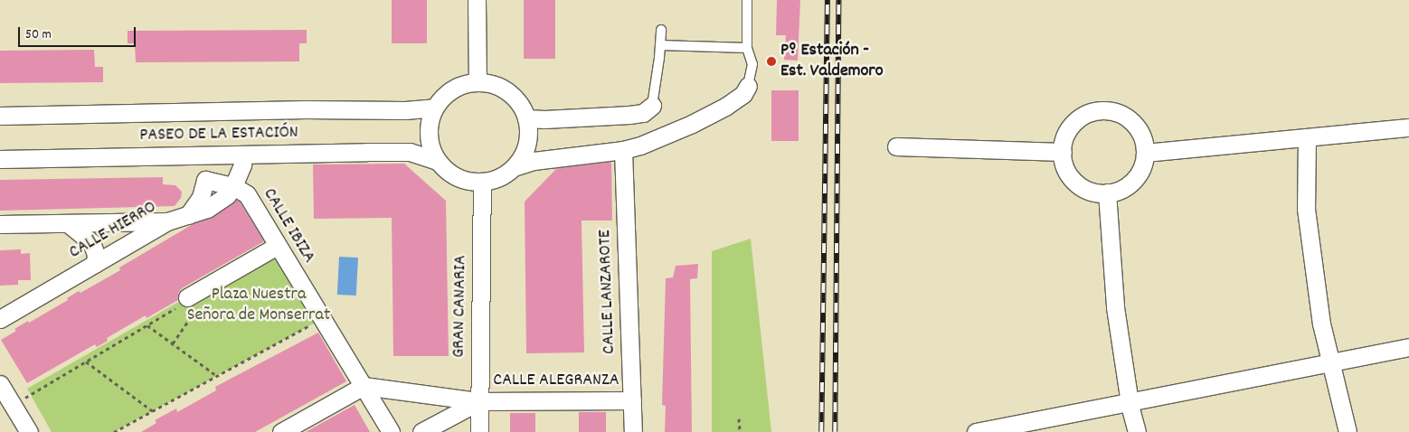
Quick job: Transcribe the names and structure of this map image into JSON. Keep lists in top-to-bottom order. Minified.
{"streets":{"street":["PASEO DE LA ESTACIÓN","CALLE IBIZA","CALLE HIERRO","CALLE LANZAROTE","GRAN CANARIA","CALLE ALEGRANZA"]},"crossings":[["PASEO DE LA ESTACIÓN","GRAN CANARIA"],["CALLE IBIZA","CALLE HIERRO"],["CALLE IBIZA","CALLE ALEGRANZA"],["CALLE LANZAROTE","CALLE ALEGRANZA"],["GRAN CANARIA","CALLE ALEGRANZA"]],"parks":["Plaza Nuestra Señora de Monserrat"],"places":["Pº Estación - Est. Valdemoro"],"scale_bar":"50 m"}
